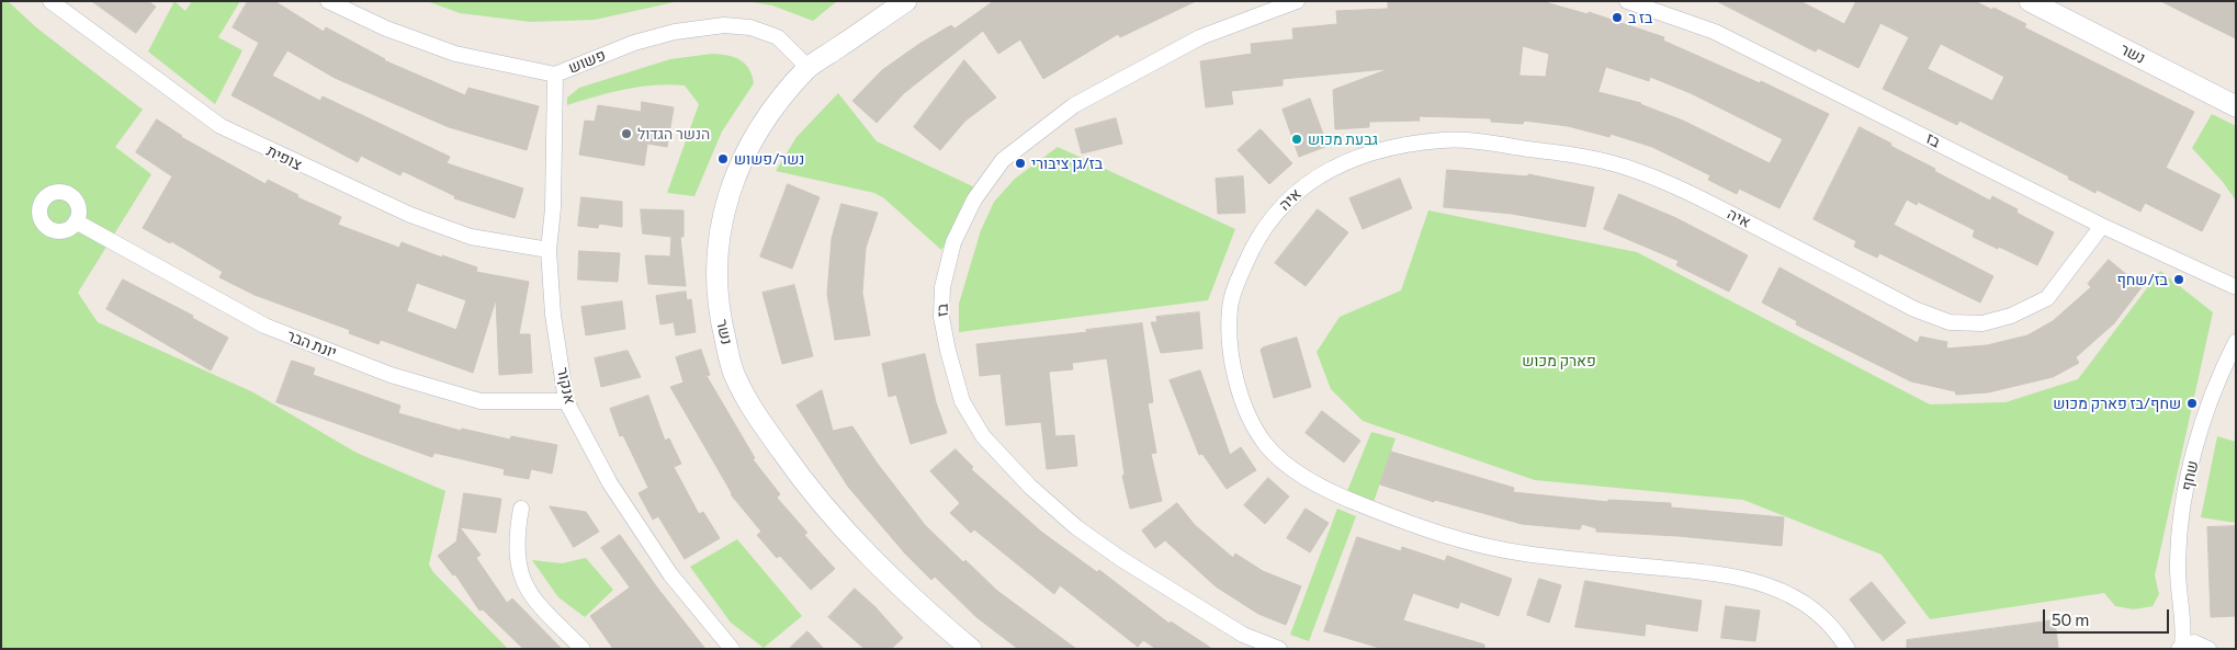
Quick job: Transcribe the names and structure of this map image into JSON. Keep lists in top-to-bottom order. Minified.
{"streets":{"street":["נשר","פשוש","בז","צופית","איה","יונת הבר","אנקור","שחף"]},"crossings":[["נשר","פשוש"],["פשוש","אנקור"],["בז","איה"],["צופית","אנקור"],["יונת הבר","אנקור"]],"parks":["פארק מכוש"],"places":["בז ב","הנשר הגדול","גבעת מכוש","נשר/פשוש","בז/גן ציבורי","בז/שחף","שחף/בז פארק מכוש"],"scale_bar":"50 m"}
